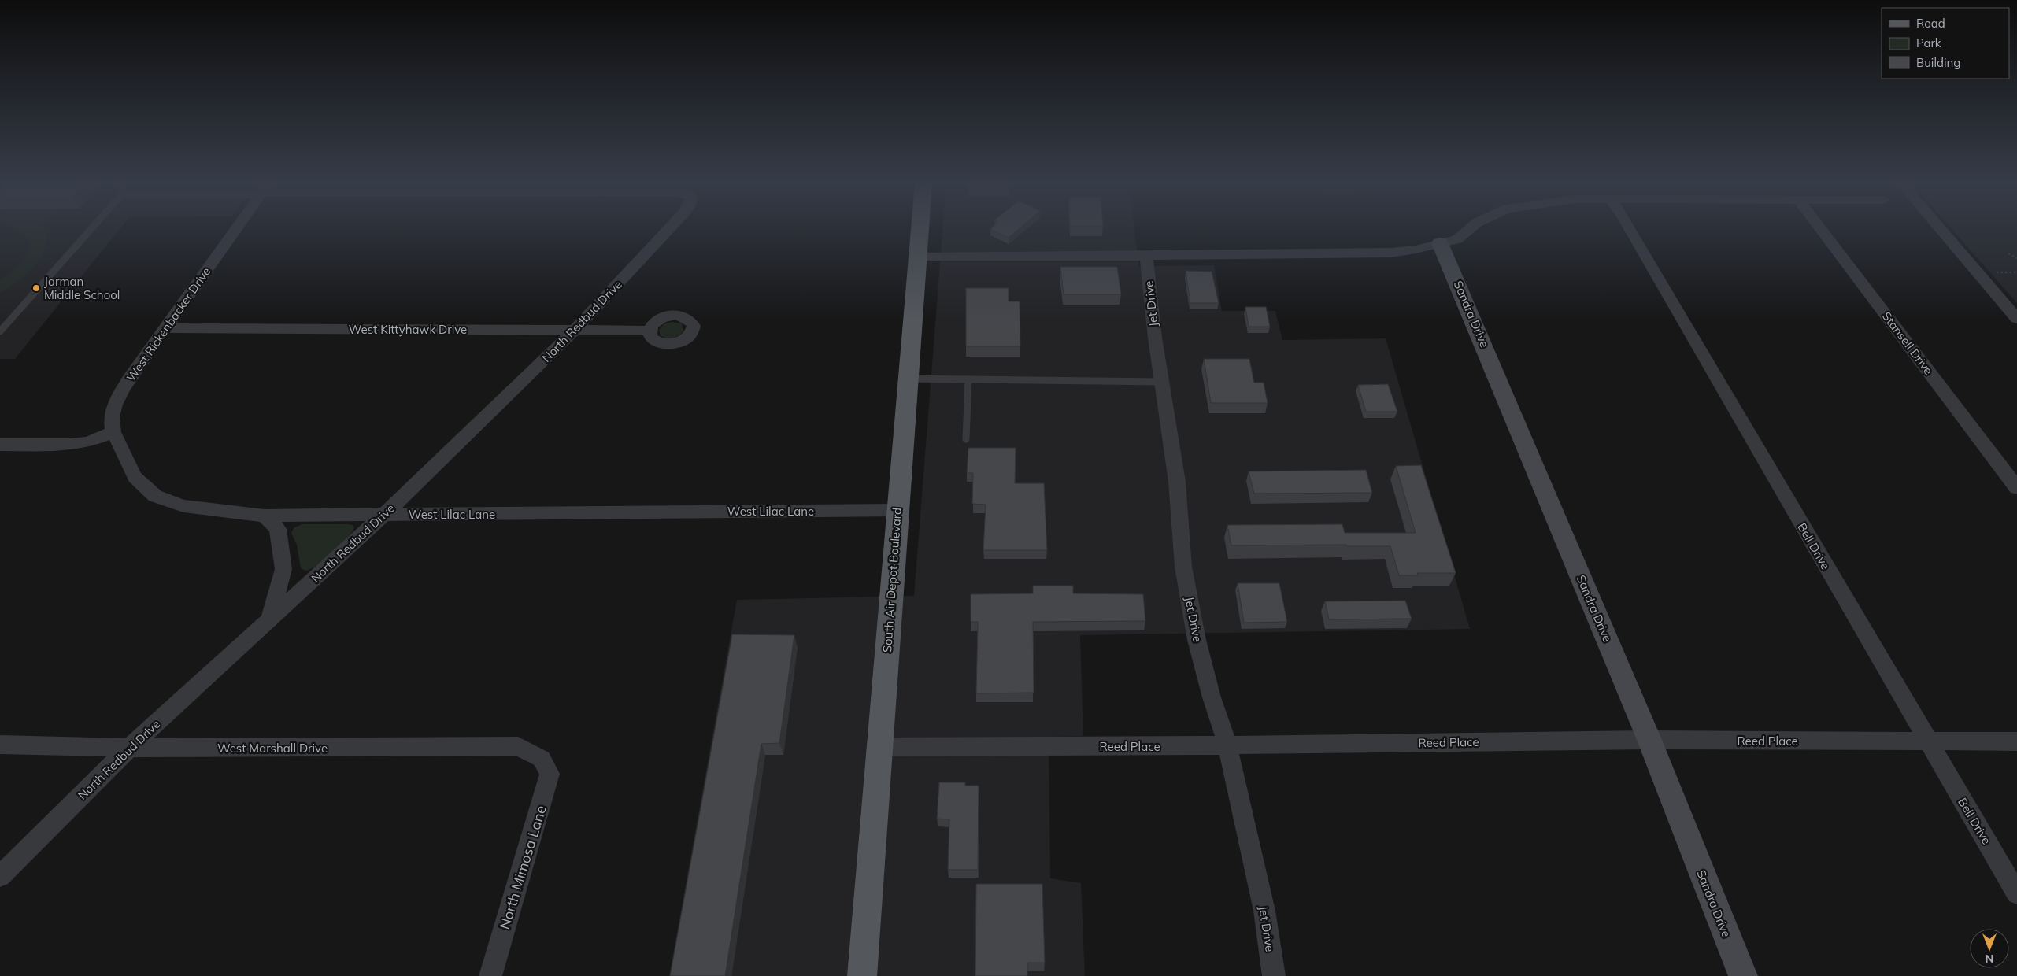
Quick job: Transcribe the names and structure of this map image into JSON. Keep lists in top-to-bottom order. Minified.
{"streets":{"main road":["South Air Depot Boulevard"],"street":["Jet Drive","Sandra Drive","North Redbud Drive","West Rickenbacker Drive","West Kittyhawk Drive","Stansell Drive","West Lilac Lane","Bell Drive","Reed Place","West Marshall Drive","North Mimosa Lane"]},"crossings":[["Jet Drive","Reed Place"],["Sandra Drive","Reed Place"],["North Redbud Drive","West Kittyhawk Drive"],["North Redbud Drive","West Lilac Lane"],["North Redbud Drive","West Marshall Drive"],["West Rickenbacker Drive","West Kittyhawk Drive"],["West Rickenbacker Drive","West Lilac Lane"],["West Lilac Lane","South Air Depot Boulevard"],["Bell Drive","Reed Place"],["South Air Depot Boulevard","Reed Place"],["West Marshall Drive","North Mimosa Lane"]],"places":["Jarman Middle School"],"legend":["Road","Park","Building"],"north":"bottom"}
